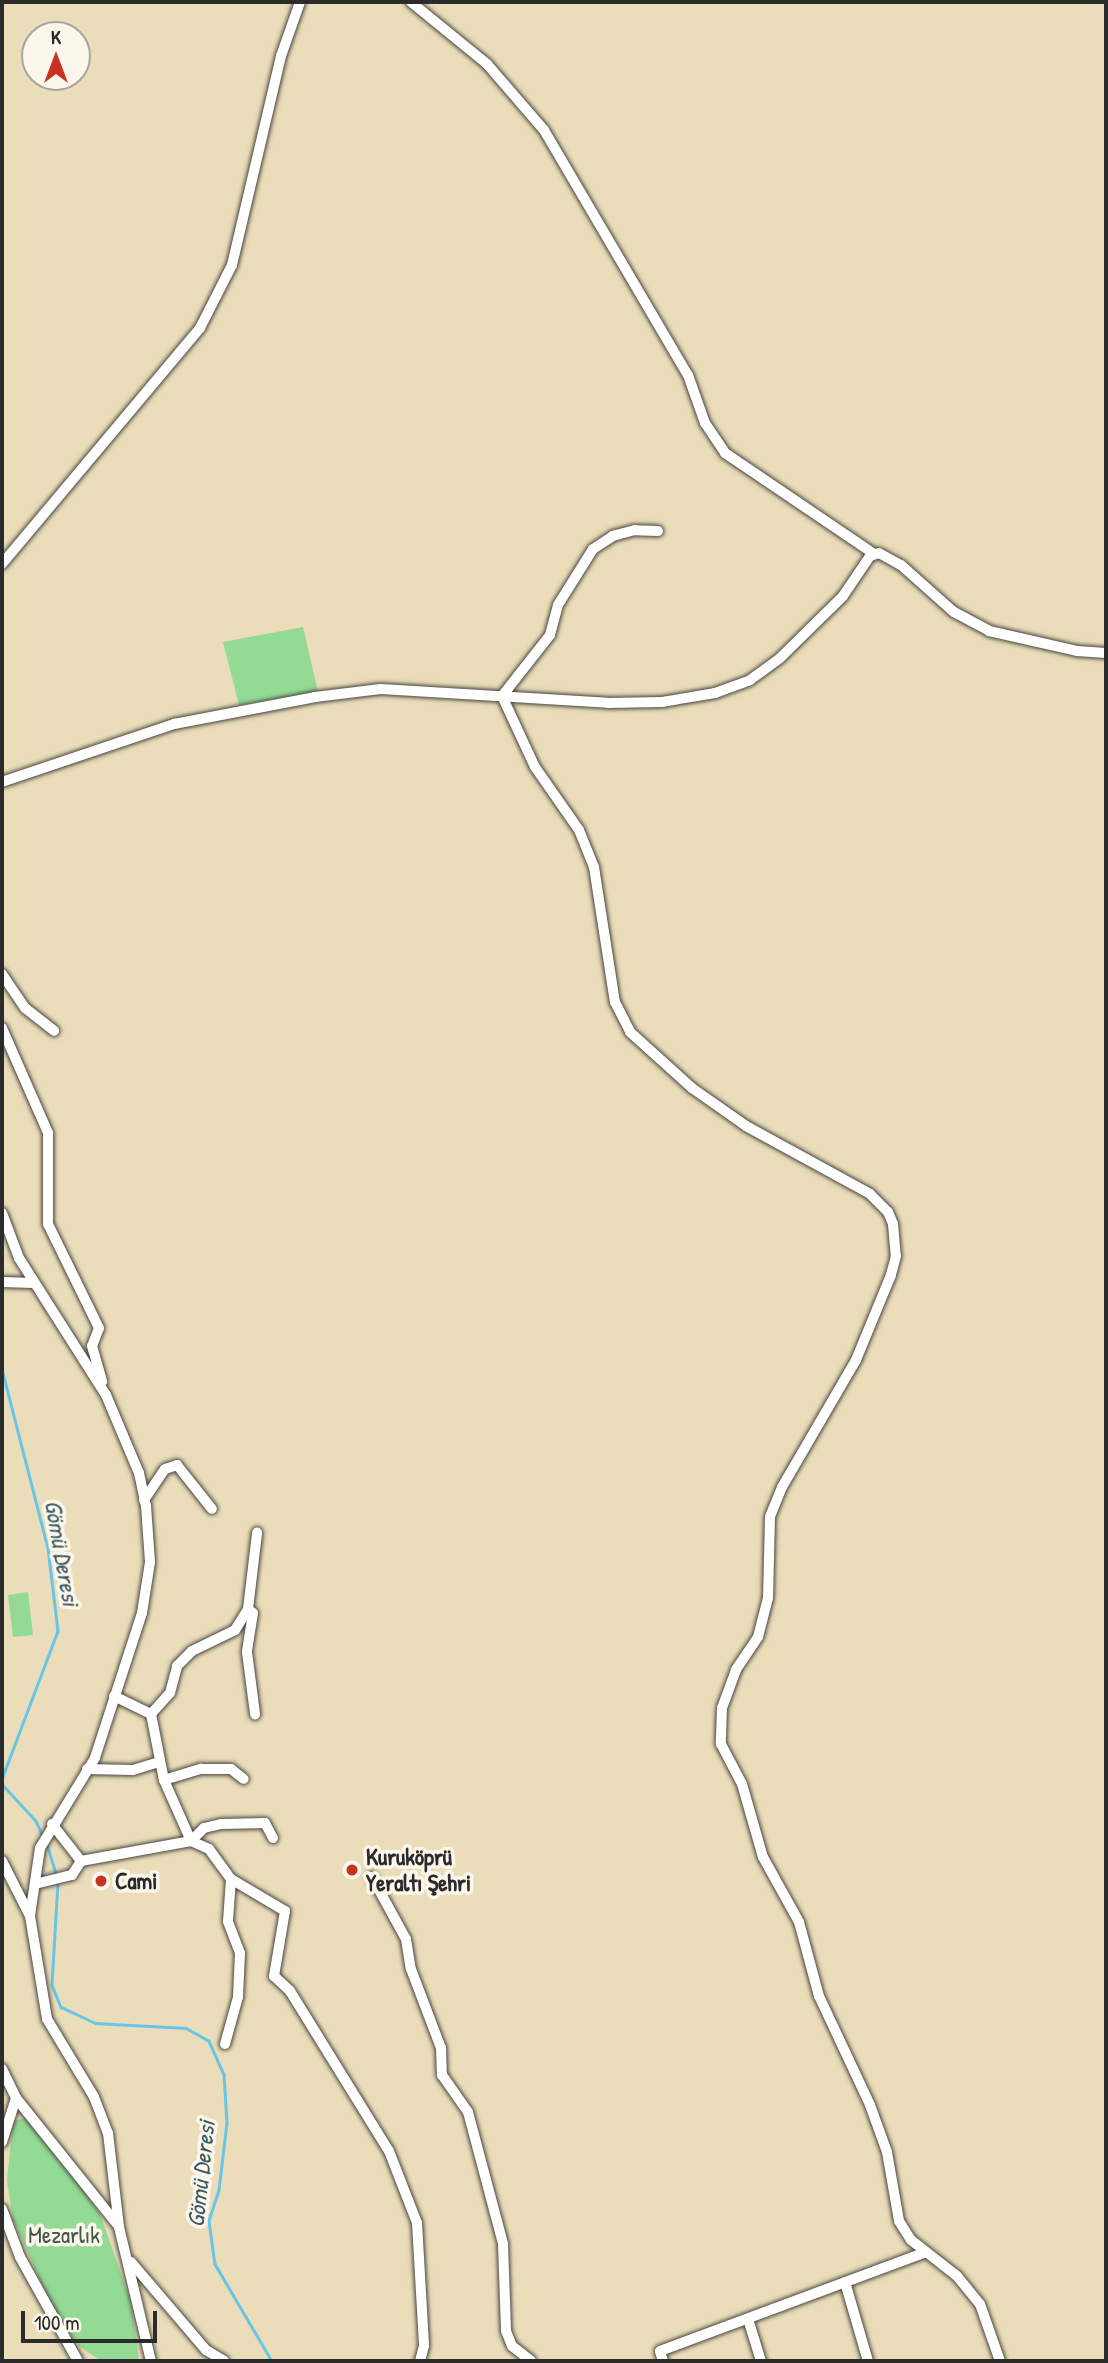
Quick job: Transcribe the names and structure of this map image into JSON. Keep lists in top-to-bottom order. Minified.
{"water":["Gömü Deresi"],"parks":["Mezarlık"],"places":["Kuruköprü Yeraltı Şehri","Cami"],"scale_bar":"100 m","north":"top"}
